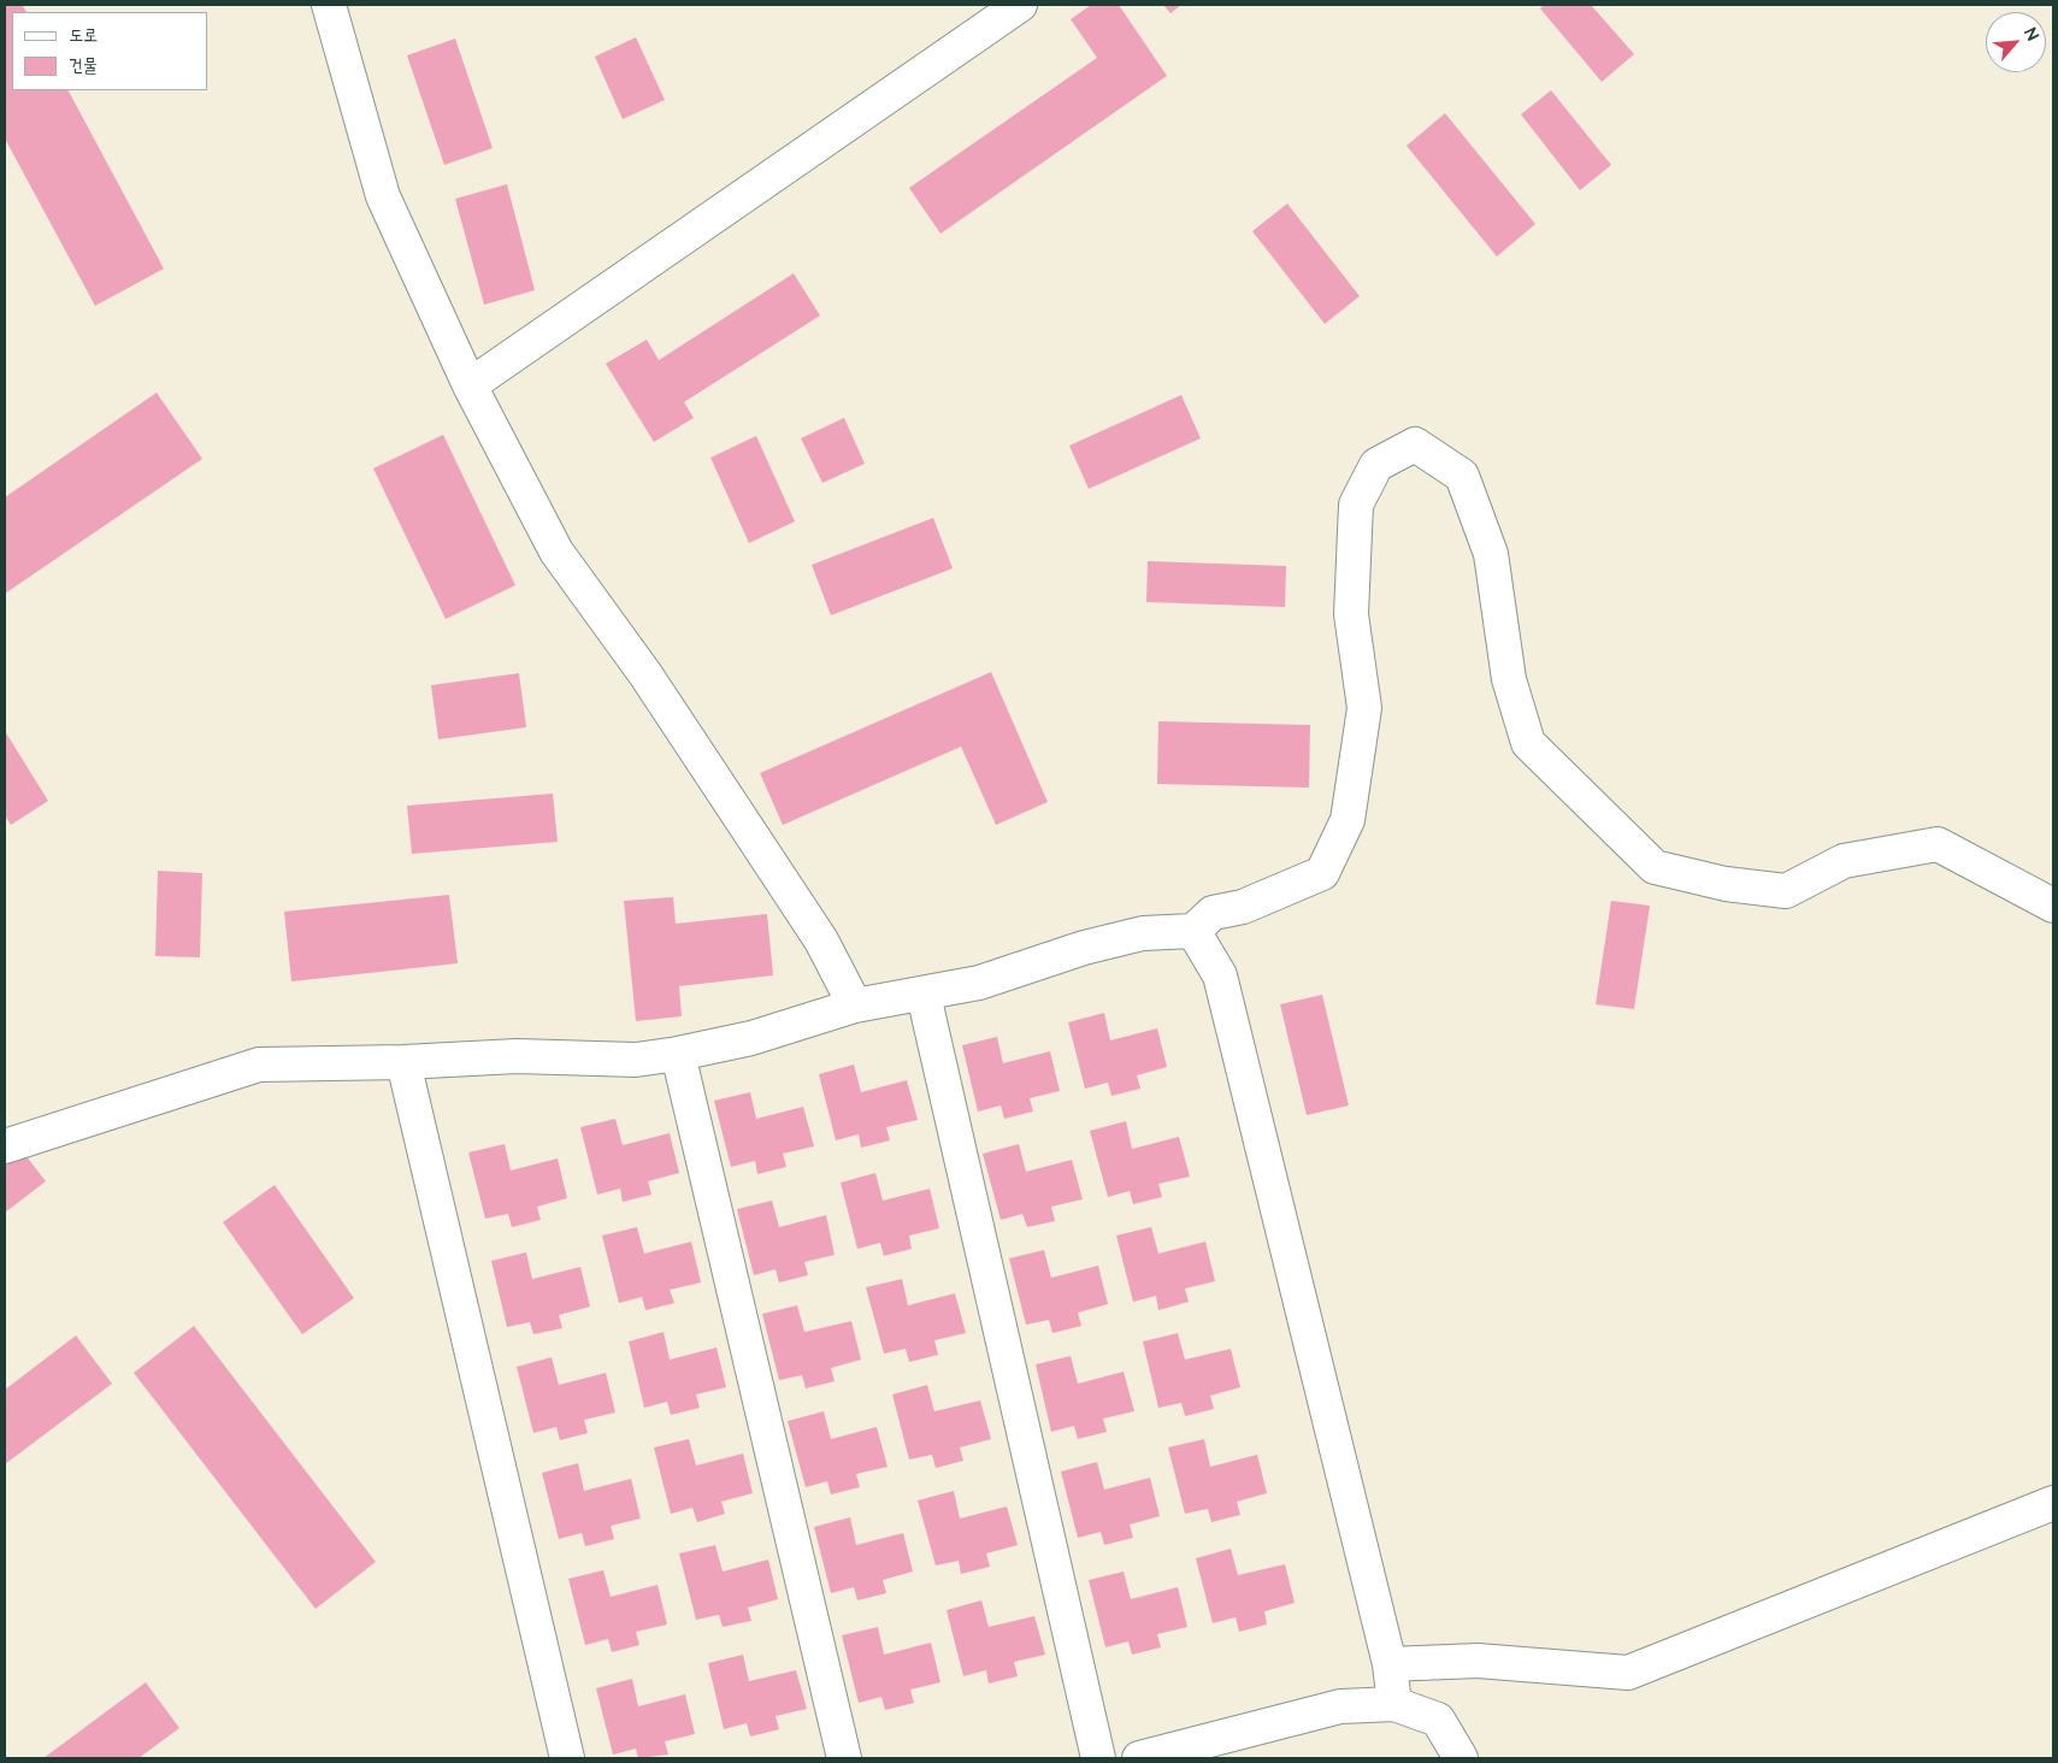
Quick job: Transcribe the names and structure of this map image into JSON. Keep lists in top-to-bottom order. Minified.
{"legend":["도로","건물"],"north":"top right"}
